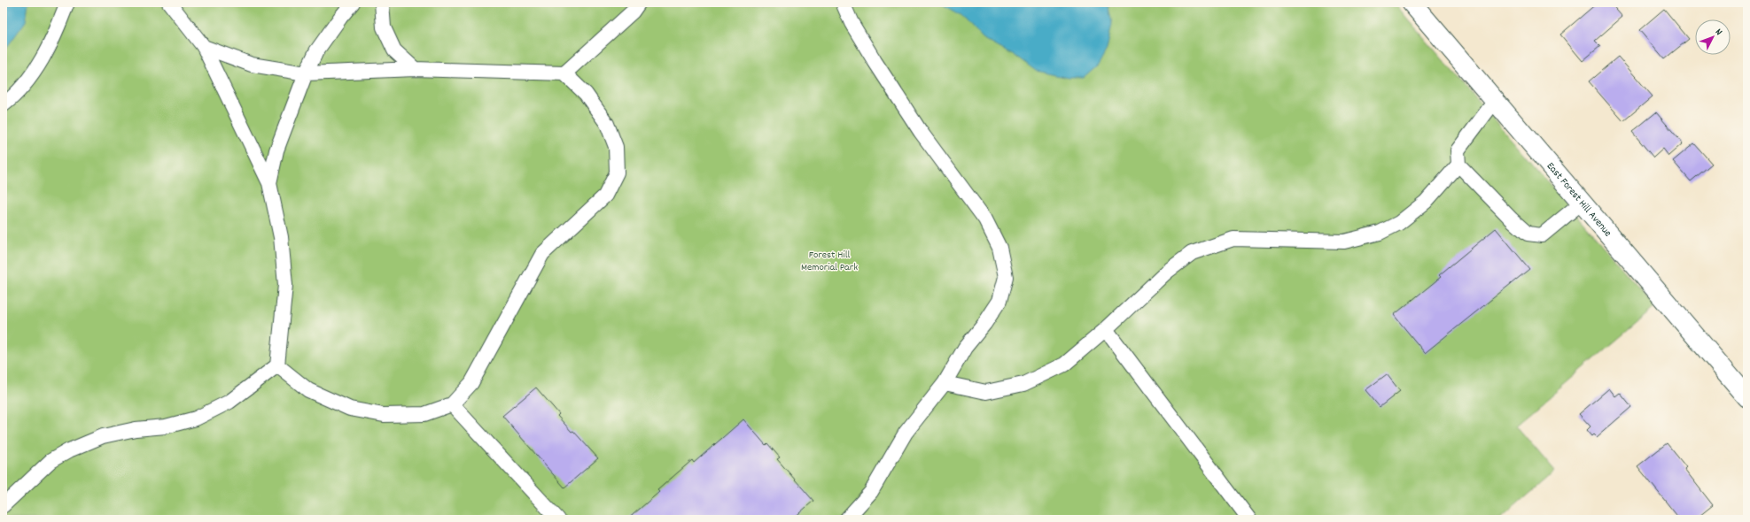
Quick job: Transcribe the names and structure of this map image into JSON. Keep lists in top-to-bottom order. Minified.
{"streets":{"street":["East Forest Hill Avenue"]},"parks":["Forest Hill Memorial Park"],"north":"top right"}
